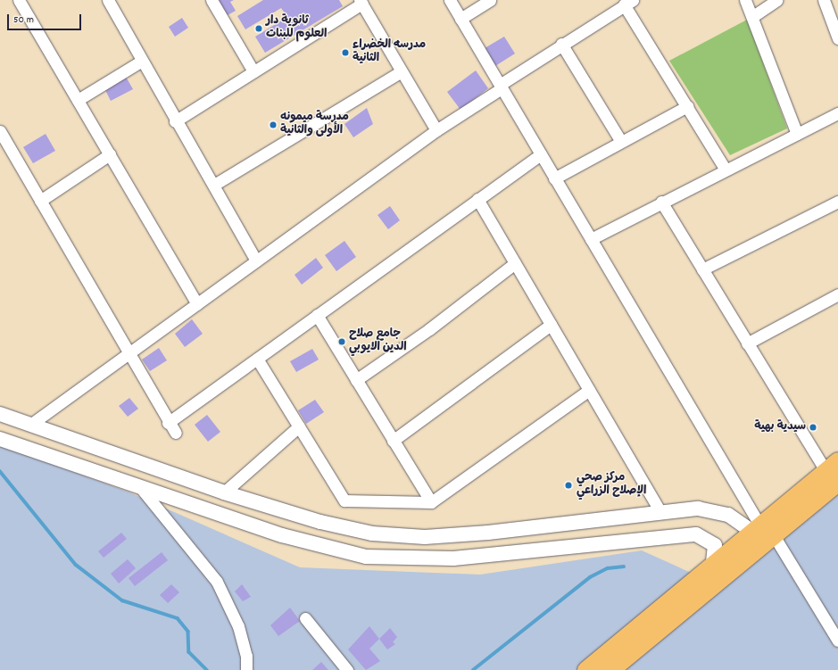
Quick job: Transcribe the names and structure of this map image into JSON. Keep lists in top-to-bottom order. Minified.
{"places":["ثانوية دار العلوم للبنات","مدرسه الخضراء الثانية","مدرسة ميمونه الأولى والثانية","جامع صلاح الدين الايوبي","سيدية بهية","مركز صحي الإصلاح الزراعي"],"scale_bar":"50 m"}
